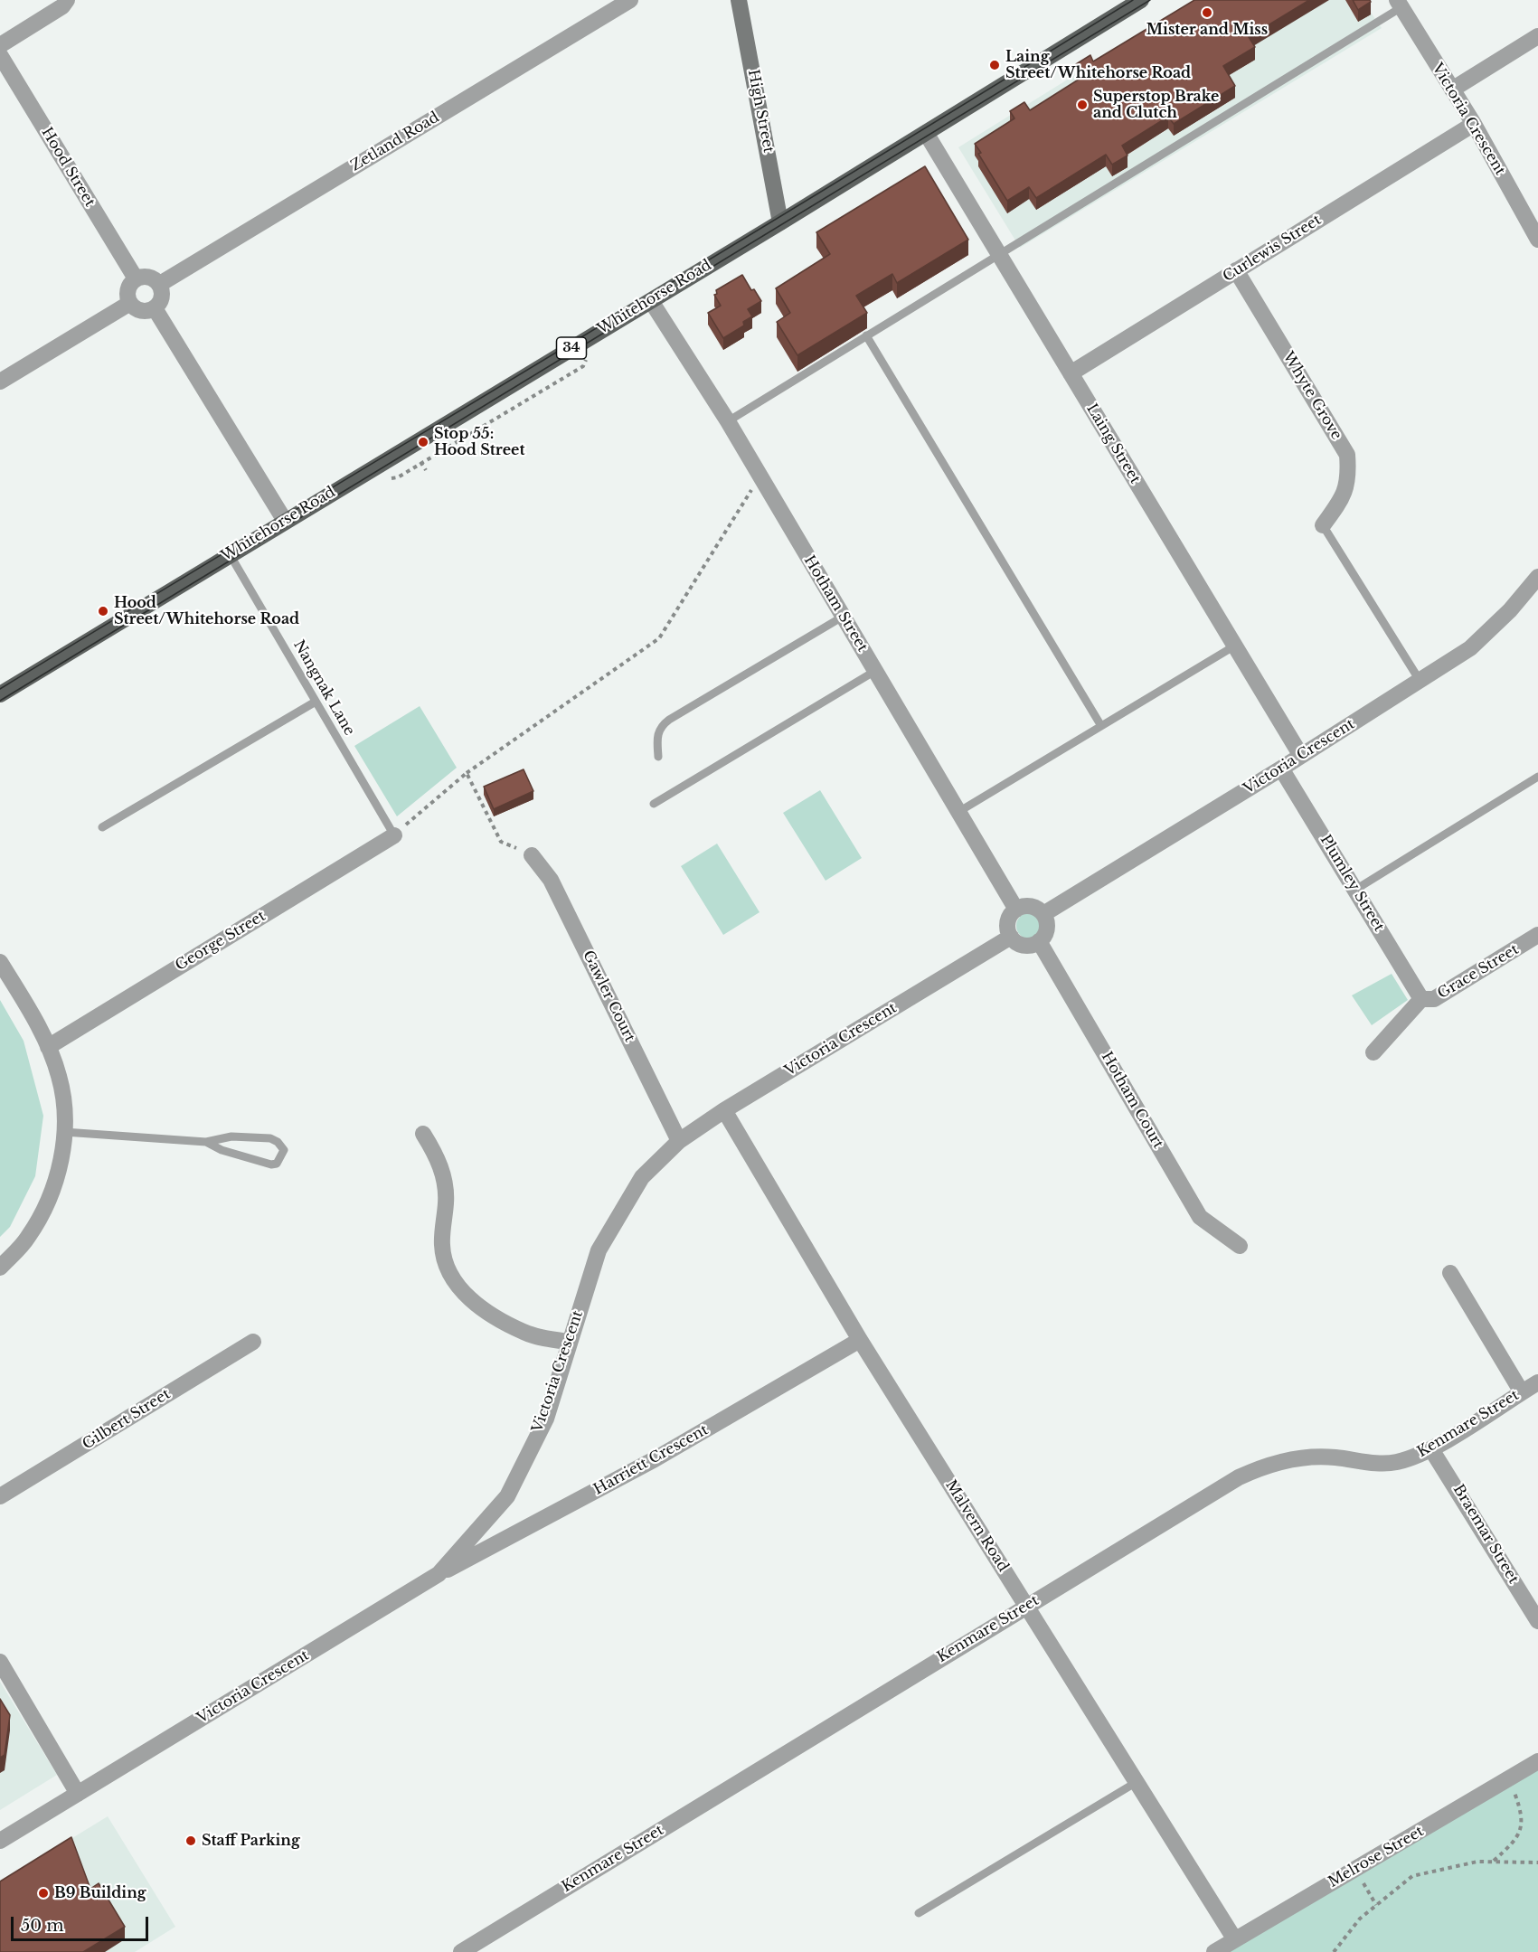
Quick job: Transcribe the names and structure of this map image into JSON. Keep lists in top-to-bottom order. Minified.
{"streets":{"main road":["Whitehorse Road","34"],"street":["High Street","Victoria Crescent","Zetland Road","Hood Street","Curlewis Street","Whyte Grove","Laing Street","Hotham Street","Plumley Street","George Street","Grace Street","Gawler Court","Hotham Court","Gilbert Street","Kenmare Street","Harriett Crescent","Malvern Road","Braemar Street","Melrose Street"],"lane":["Nangnak Lane"]},"crossings":[["High Street","Whitehorse Road"],["Victoria Crescent","Curlewis Street"],["Victoria Crescent","Laing Street"],["Victoria Crescent","Hotham Street"],["Victoria Crescent","Plumley Street"],["Victoria Crescent","Gawler Court"],["Victoria Crescent","Hotham Court"],["Victoria Crescent","Harriett Crescent"],["Victoria Crescent","Malvern Road"],["Zetland Road","Hood Street"],["Curlewis Street","Whyte Grove"],["Curlewis Street","Laing Street"],["Whitehorse Road","Laing Street"],["Whitehorse Road","Hotham Street"],["Whitehorse Road","Nangnak Lane"],["Hotham Street","Hotham Court"],["Nangnak Lane","George Street"],["Plumley Street","Grace Street"],["Kenmare Street","Malvern Road"],["Kenmare Street","Braemar Street"],["Harriett Crescent","Malvern Road"],["Malvern Road","Melrose Street"]],"places":["Mister and Miss","Laing Street/Whitehorse Road","Superstop Brake and Clutch","Stop 55: Hood Street","Hood Street/Whitehorse Road","Staff Parking","B9 Building"],"scale_bar":"50 m"}
